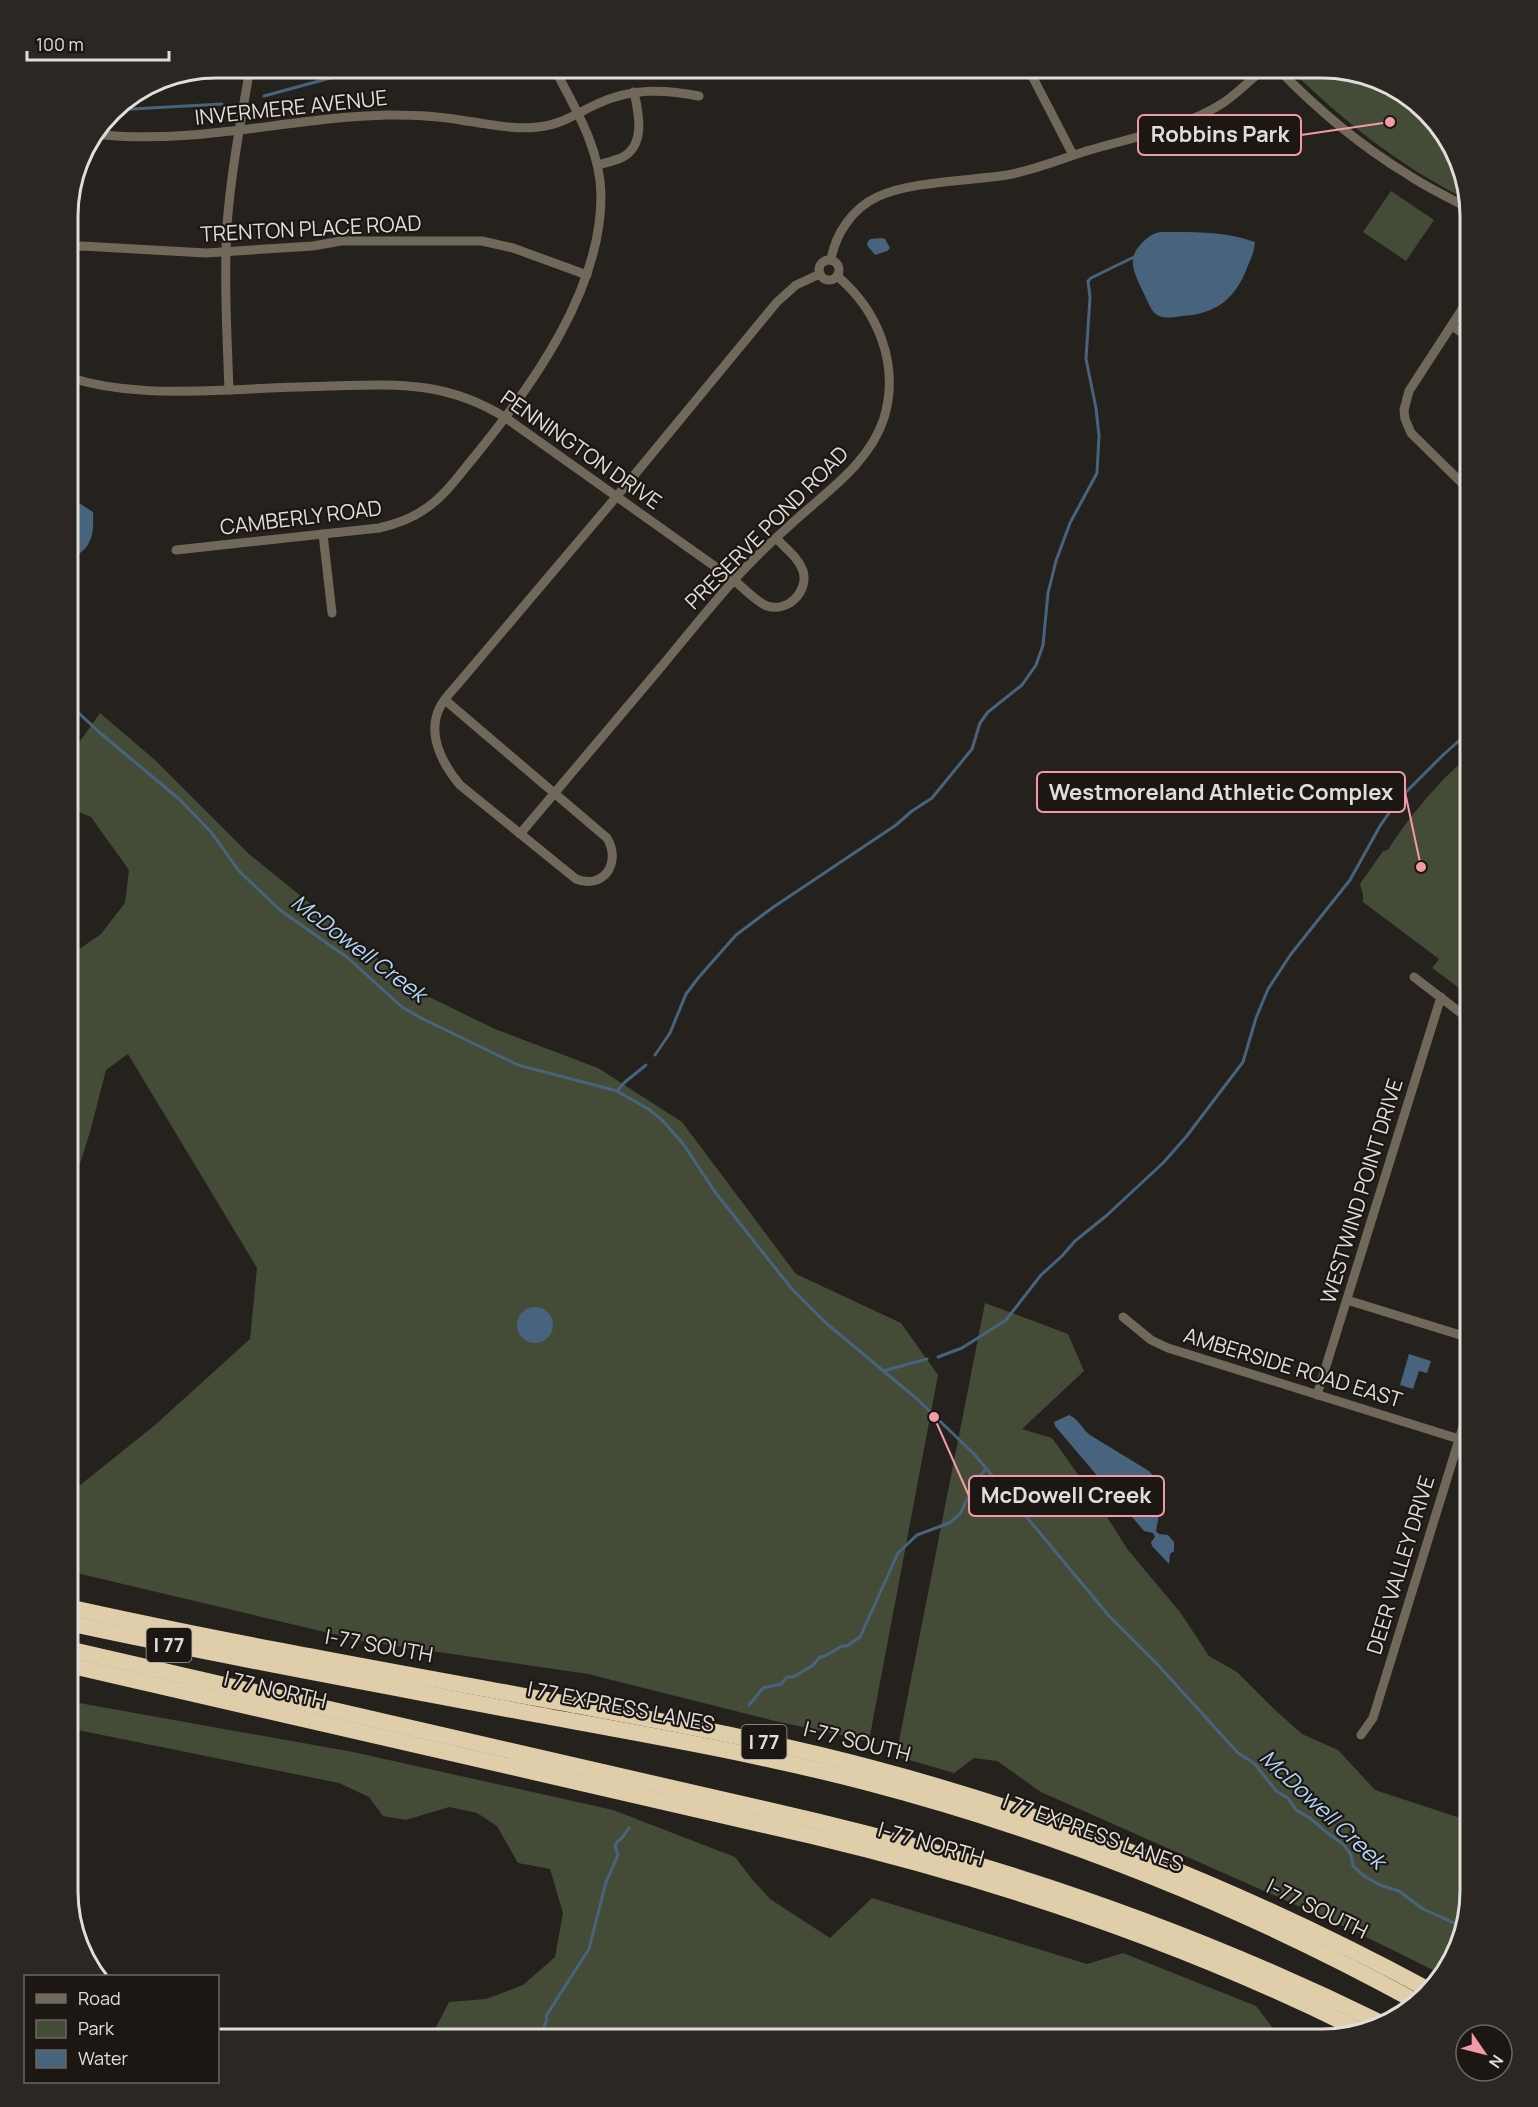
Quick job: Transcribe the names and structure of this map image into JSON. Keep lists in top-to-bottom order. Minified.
{"streets":{"highway":["I 77","I-77 SOUTH","I 77 NORTH","I 77 EXPRESS LANES","I-77 NORTH"],"street":["INVERMERE AVENUE","TRENTON PLACE ROAD","PENNINGTON DRIVE","CAMBERLY ROAD","PRESERVE POND ROAD","WESTWIND POINT DRIVE","AMBERSIDE ROAD EAST","DEER VALLEY DRIVE"]},"crossings":[["INVERMERE AVENUE","CAMBERLY ROAD"],["TRENTON PLACE ROAD","CAMBERLY ROAD"],["PENNINGTON DRIVE","CAMBERLY ROAD"],["PENNINGTON DRIVE","PRESERVE POND ROAD"],["WESTWIND POINT DRIVE","AMBERSIDE ROAD EAST"],["AMBERSIDE ROAD EAST","DEER VALLEY DRIVE"],["I 77 NORTH","I-77 NORTH"]],"water":["McDowell Creek"],"places":["Robbins Park","Westmoreland Athletic Complex","McDowell Creek"],"legend":["Road","Park","Water"],"scale_bar":"100 m","north":"bottom right"}
